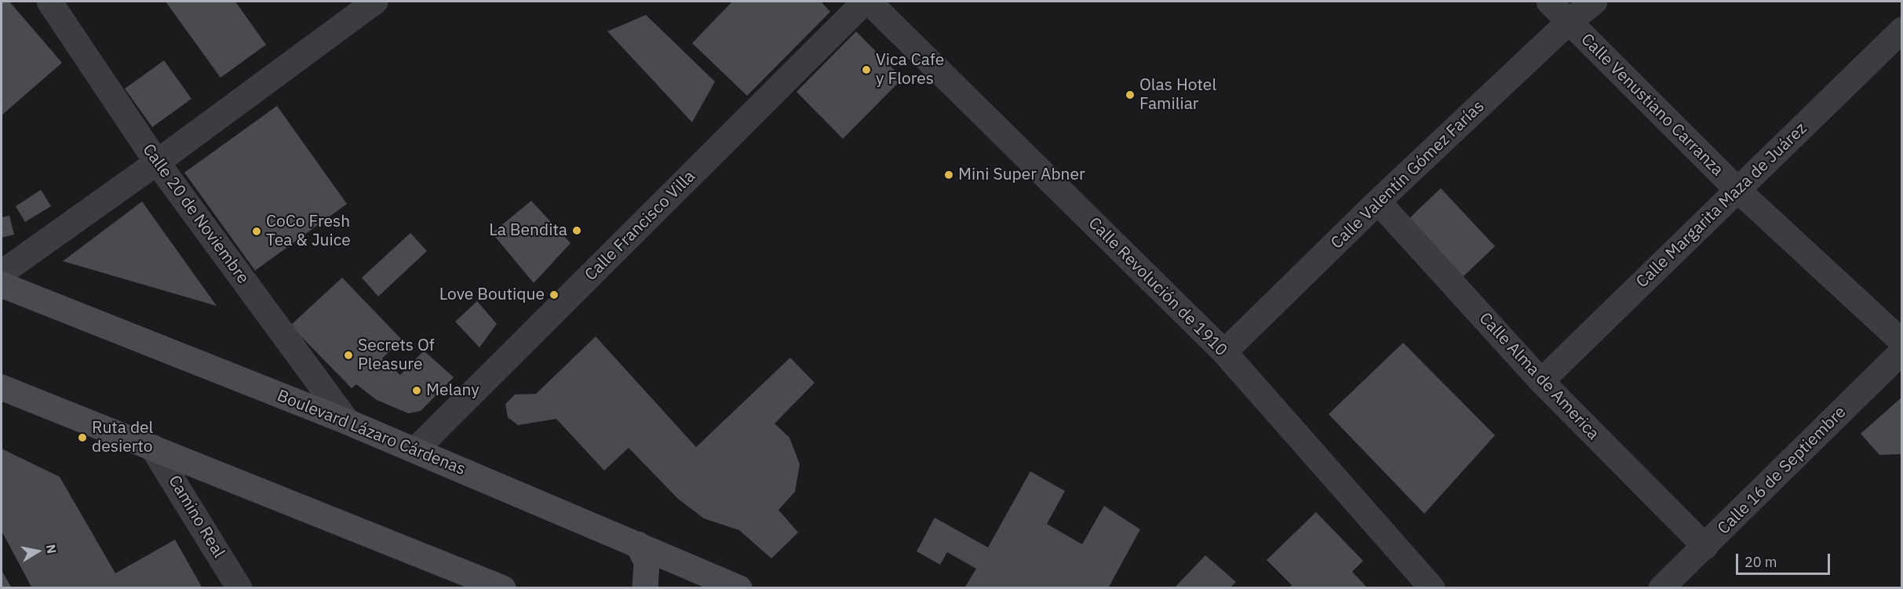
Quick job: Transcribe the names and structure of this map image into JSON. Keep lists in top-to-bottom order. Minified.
{"streets":{"main road":["Boulevard Lázaro Cárdenas"],"street":["Calle Venustiano Carranza","Calle Valentín Gómez Farías","Calle Margarita Maza de Juárez","Calle 20 de Noviembre","Calle Francisco Villa","Calle Revolución de 1910","Calle Alma de America","Calle 16 de Septiembre","Camino Real"]},"crossings":[["Calle Venustiano Carranza","Calle Valentín Gómez Farías"],["Calle Venustiano Carranza","Calle Margarita Maza de Juárez"],["Calle Valentín Gómez Farías","Calle Revolución de 1910"],["Calle Valentín Gómez Farías","Calle Alma de America"],["Calle Margarita Maza de Juárez","Calle Alma de America"],["Calle 20 de Noviembre","Boulevard Lázaro Cárdenas"],["Calle Francisco Villa","Boulevard Lázaro Cárdenas"],["Calle Alma de America","Calle 16 de Septiembre"]],"places":["Vica Cafe y Flores","Olas Hotel Familiar","Mini Super Abner","La Bendita","CoCo Fresh Tea & Juice","Love Boutique","Secrets Of Pleasure","Melany","Ruta del desierto"],"scale_bar":"20 m","north":"right"}
